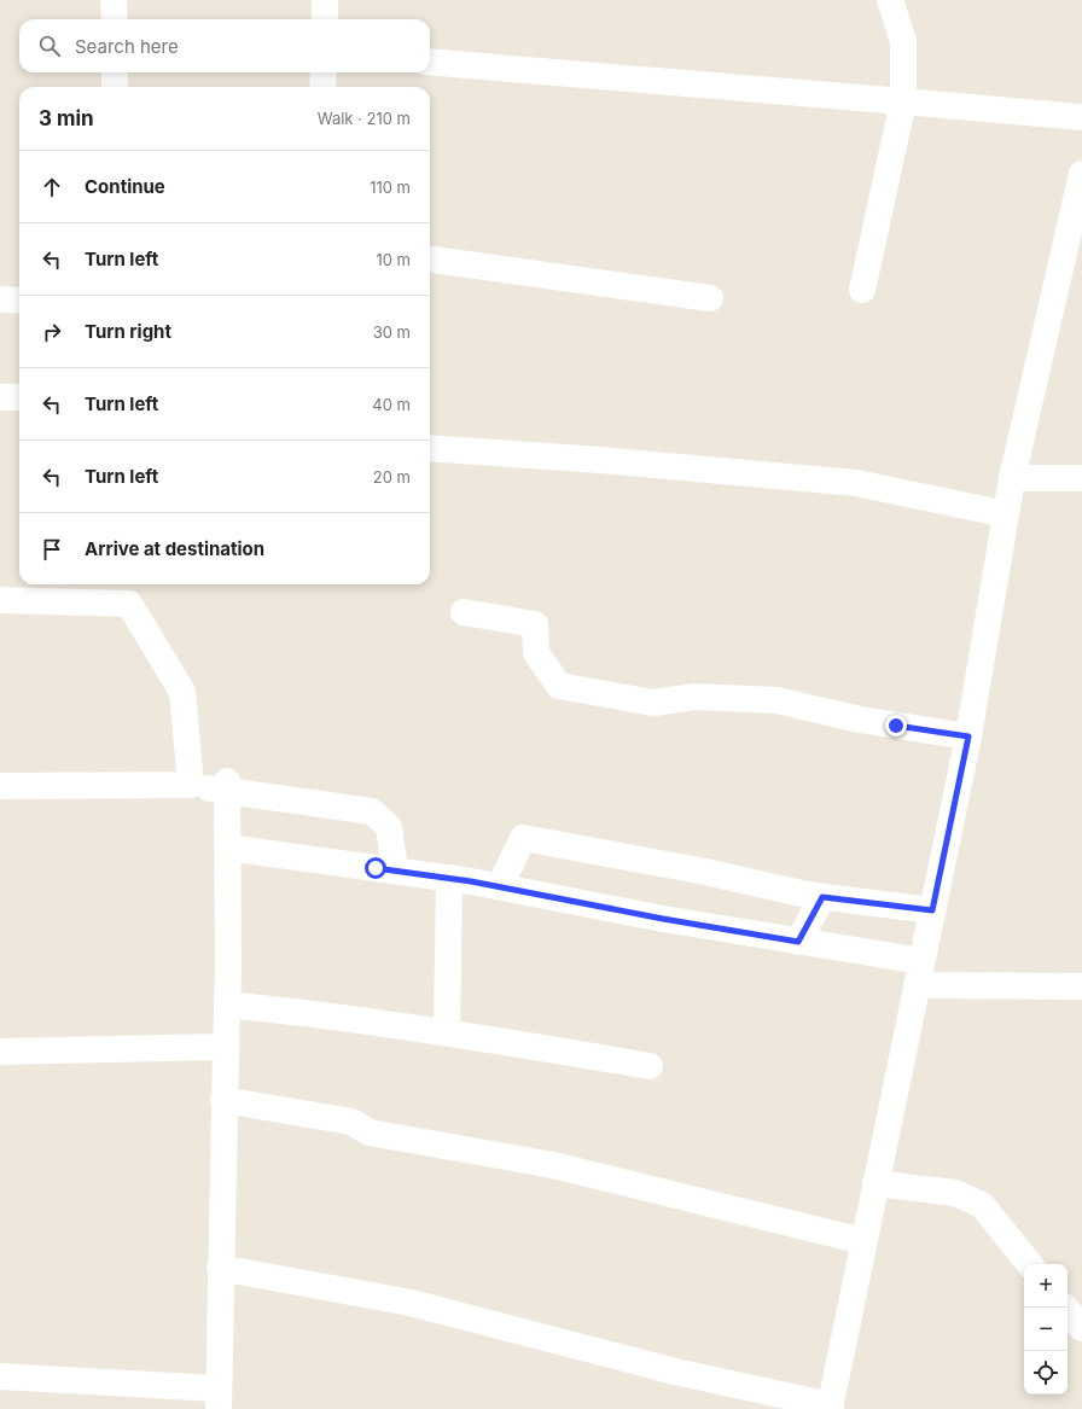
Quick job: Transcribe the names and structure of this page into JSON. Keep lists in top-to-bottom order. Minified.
{"page":{"search":"Search here","heading":["3 min","Walk · 210 m"],"list":[["Continue","110 m"],["Turn left","10 m"],["Turn right","30 m"],["Turn left","40 m"],["Turn left","20 m"],"Arrive at destination"],"map_buttons":["+","−"]}}
